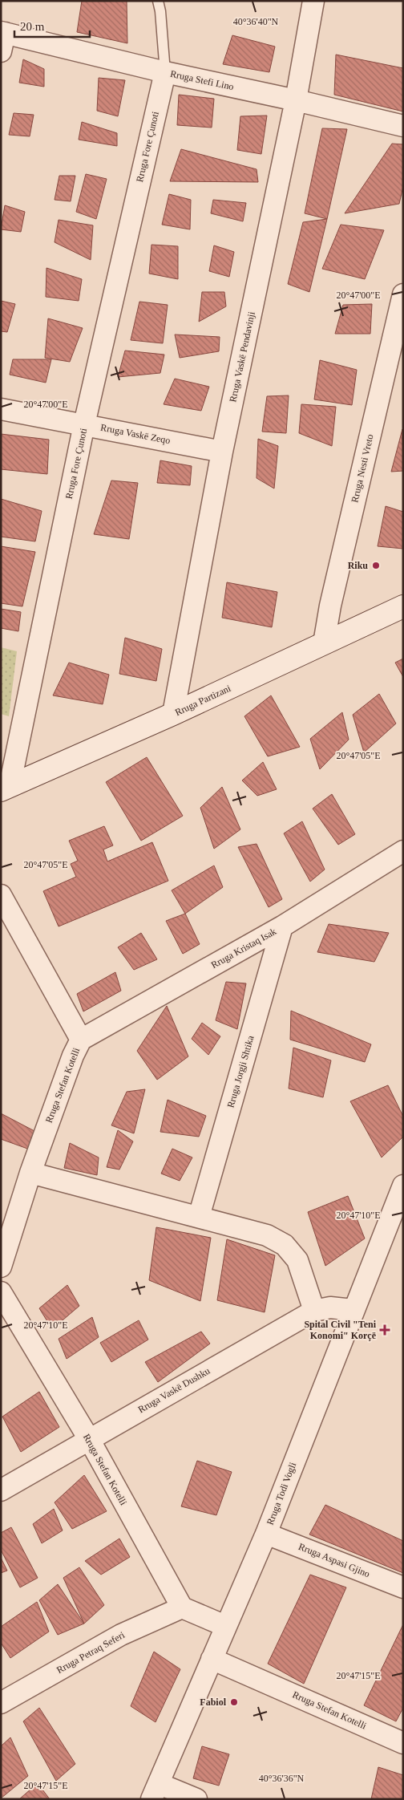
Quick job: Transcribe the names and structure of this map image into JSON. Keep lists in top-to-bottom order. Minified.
{"streets":{"street":["Rruga Stefi Lino","Rruga Fore Çunoti","Rruga Vaskë Pendavinji","Rruga Vaskë Zeqo","Rruga Nesti Vreto","Rruga Partizani","Rruga Kristaq Isak","Rruga Jorgji Shtika","Rruga Stefan Kotelli","Rruga Vaskë Dushku","Rruga Todi Vogli","Rruga Aspasi Gjino","Rruga Petraq Seferi"]},"crossings":[["Rruga Stefi Lino","Rruga Fore Çunoti"],["Rruga Stefi Lino","Rruga Vaskë Pendavinji"],["Rruga Fore Çunoti","Rruga Vaskë Zeqo"],["Rruga Fore Çunoti","Rruga Partizani"],["Rruga Vaskë Pendavinji","Rruga Vaskë Zeqo"],["Rruga Vaskë Pendavinji","Rruga Partizani"],["Rruga Nesti Vreto","Rruga Partizani"],["Rruga Kristaq Isak","Rruga Jorgji Shtika"],["Rruga Kristaq Isak","Rruga Stefan Kotelli"],["Rruga Stefan Kotelli","Rruga Vaskë Dushku"],["Rruga Stefan Kotelli","Rruga Todi Vogli"],["Rruga Stefan Kotelli","Rruga Petraq Seferi"],["Rruga Vaskë Dushku","Rruga Todi Vogli"],["Rruga Todi Vogli","Rruga Aspasi Gjino"]],"places":{"other":["Riku","Fabiol"],"health":["Spital Civil \"Teni Konomi\" Korçë"]},"scale_bar":"20 m","coordinates":["40°36'40\"N","20°47'00\"E","20°47'05\"E","20°47'10\"E","20°47'15\"E","40°36'36\"N"]}
